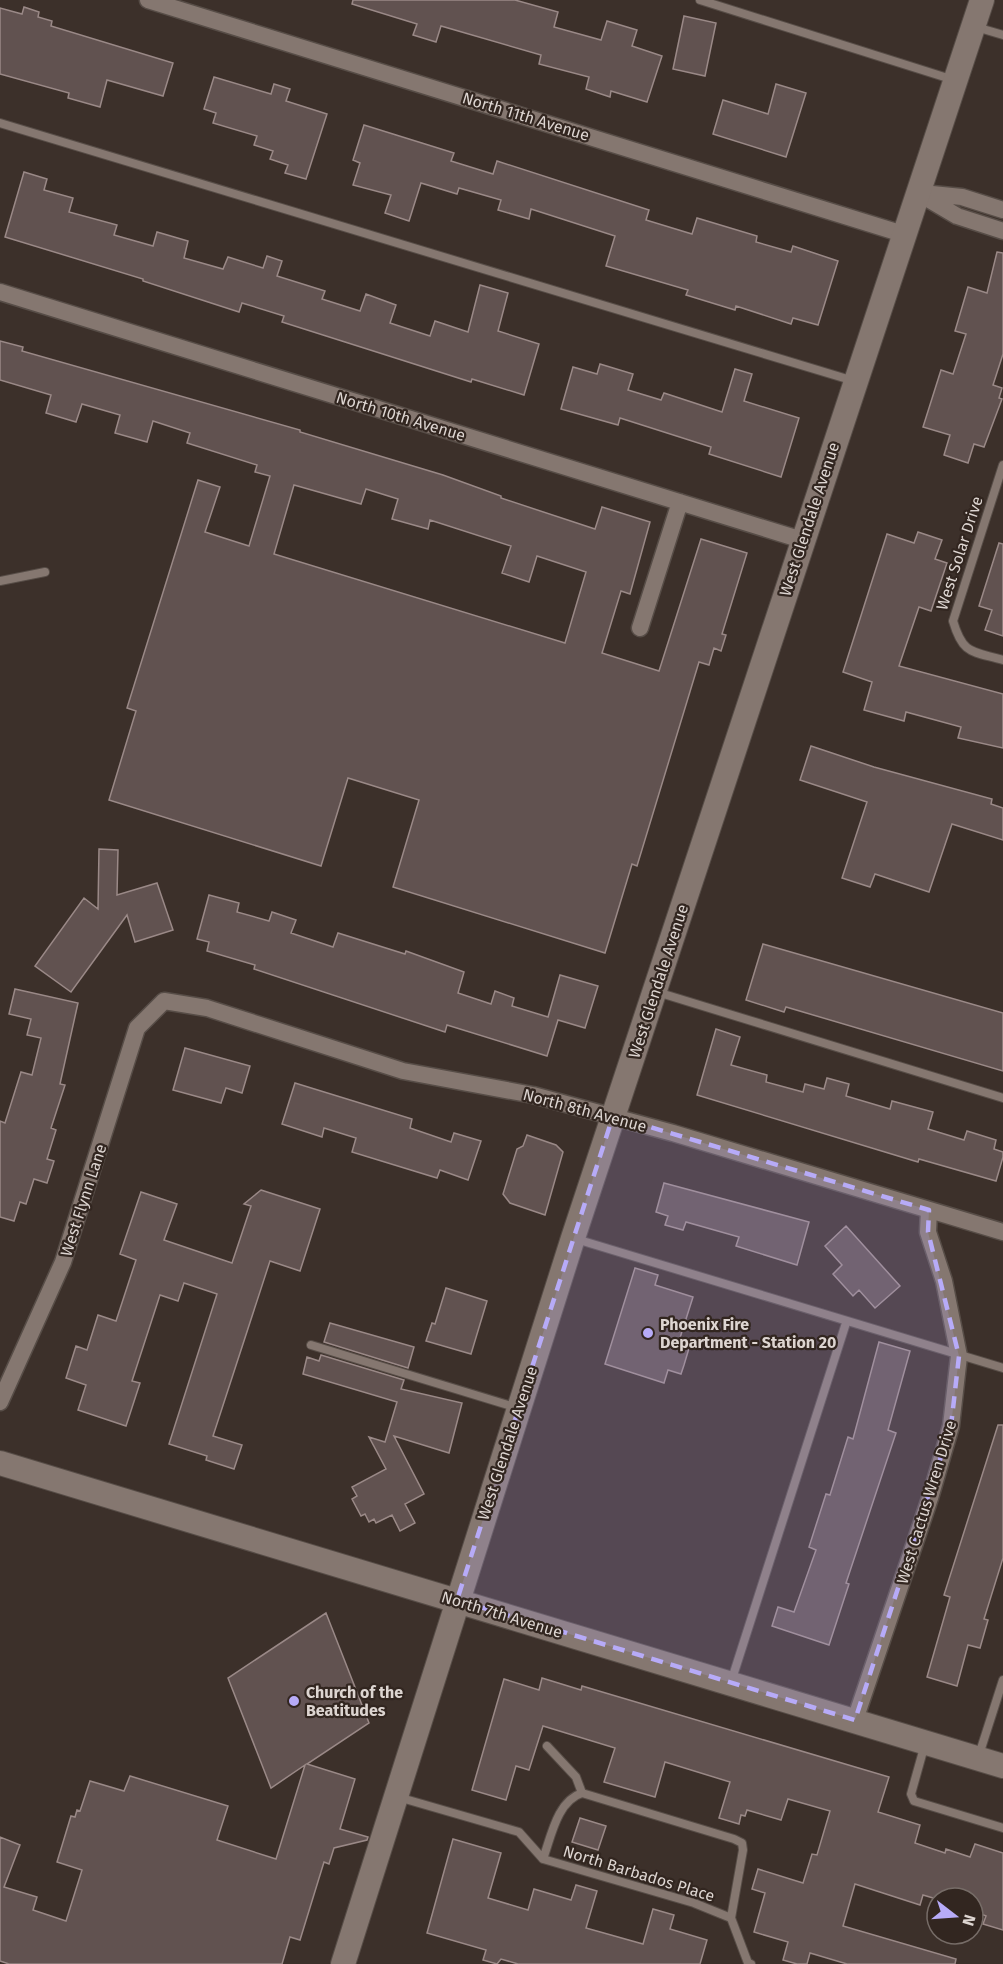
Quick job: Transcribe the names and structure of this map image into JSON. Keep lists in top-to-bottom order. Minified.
{"streets":{"main road":["West Glendale Avenue","North 7th Avenue"],"street":["North 11th Avenue","North 10th Avenue","North 8th Avenue","West Flynn Lane","West Cactus Wren Drive"],"lane":["West Solar Drive","North Barbados Place"]},"crossings":[["North 11th Avenue","West Glendale Avenue"],["North 10th Avenue","West Glendale Avenue"],["West Glendale Avenue","North 8th Avenue"],["West Glendale Avenue","North 7th Avenue"],["West Glendale Avenue","North Barbados Place"],["North 8th Avenue","West Flynn Lane"],["North 8th Avenue","West Cactus Wren Drive"],["West Cactus Wren Drive","North 7th Avenue"]],"places":["Phoenix Fire Department - Station 20","Church of the Beatitudes"],"north":"right"}
